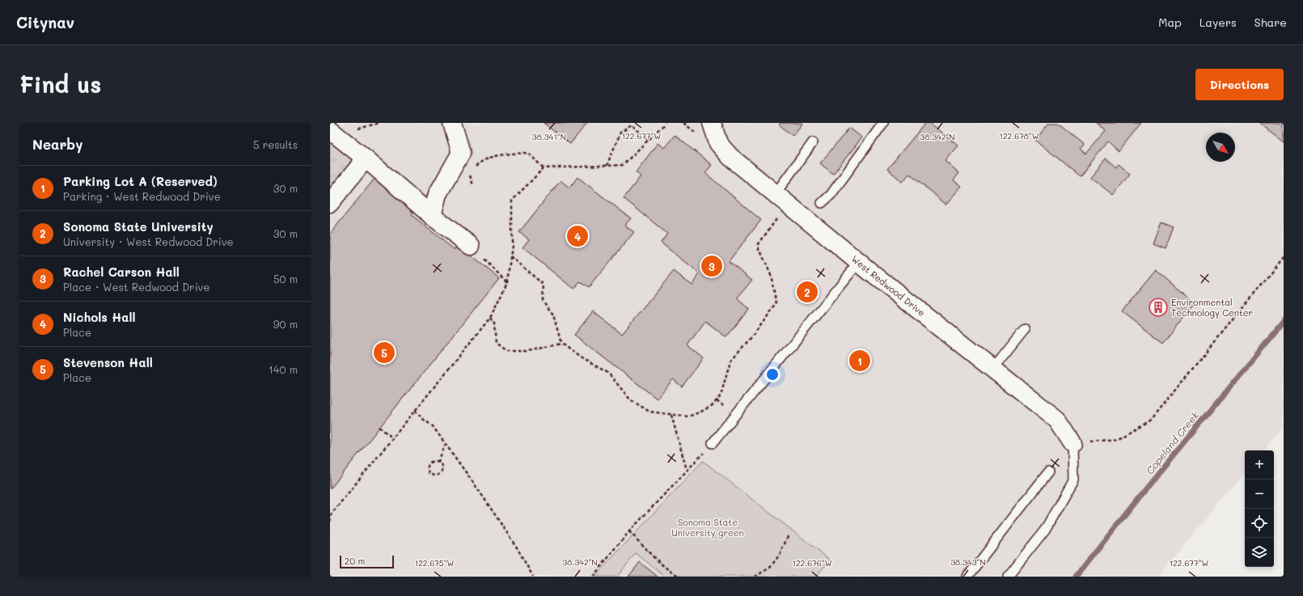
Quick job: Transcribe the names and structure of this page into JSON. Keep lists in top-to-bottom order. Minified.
{"streets":{"street":["West Redwood Drive"]},"water":["Copeland Creek"],"parks":["Sonoma State University green"],"places":{"building":["Environmental Technology Center"]},"scale_bar":"20 m","north":"bottom right","page":{"header":"Citynav","nav":["Map","Layers","Share"],"buttons":"Directions","title":"Find us","heading":["Nearby","5 results"],"list":[{"mark":"1","name":"Parking Lot A (Reserved)","note":"Parking · West Redwood Drive","value":"30 m"},{"mark":"2","name":"Sonoma State University","note":"University · West Redwood Drive","value":"30 m"},{"mark":"3","name":"Rachel Carson Hall","note":"Place · West Redwood Drive","value":"50 m"},{"mark":"4","name":"Nichols Hall","note":"Place","value":"90 m"},{"mark":"5","name":"Stevenson Hall","note":"Place","value":"140 m"}],"pins":["4","3","2","5","1"],"map_buttons":["+","−"],"scale":"20 m"},"coordinates":["122.677°W","122.678°W","38.341°N","38.342°N","38.343°N","122.675°W","122.676°W"]}
